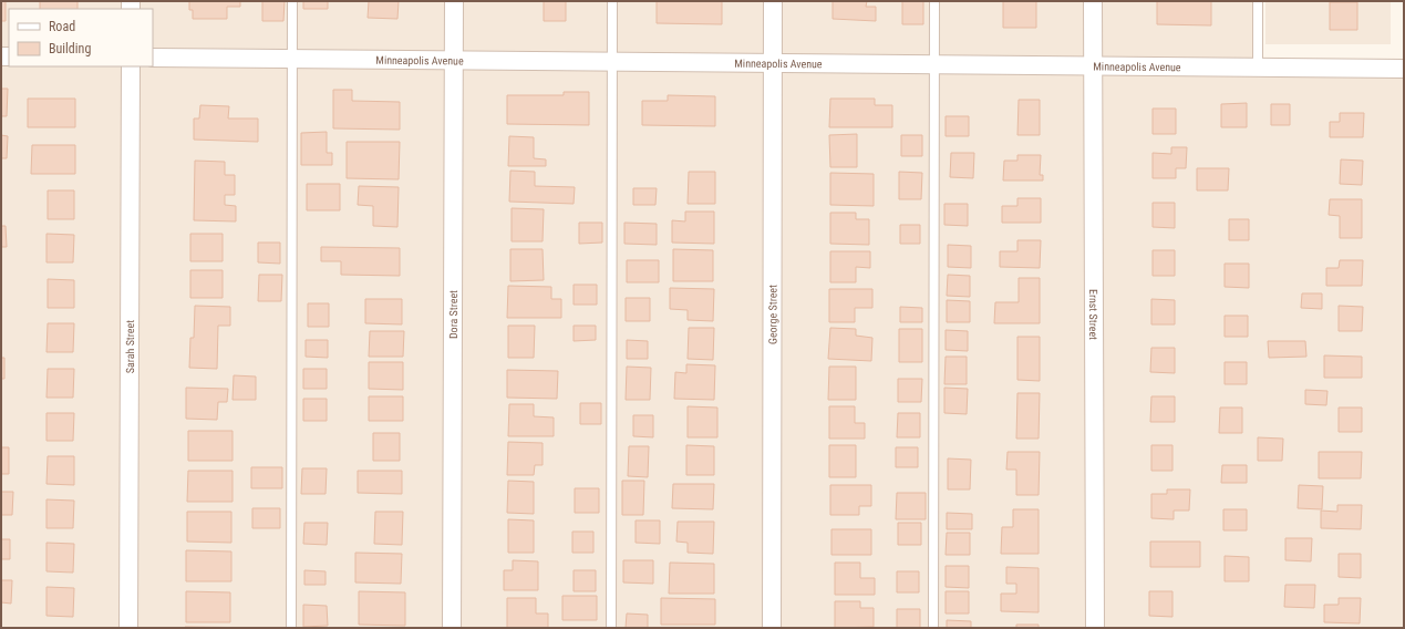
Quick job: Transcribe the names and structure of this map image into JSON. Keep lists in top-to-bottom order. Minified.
{"streets":{"street":["Minneapolis Avenue","Dora Street","George Street","Ernst Street","Sarah Street"]},"crossings":[["Minneapolis Avenue","Dora Street"],["Minneapolis Avenue","George Street"],["Minneapolis Avenue","Ernst Street"]],"legend":["Road","Building"]}
